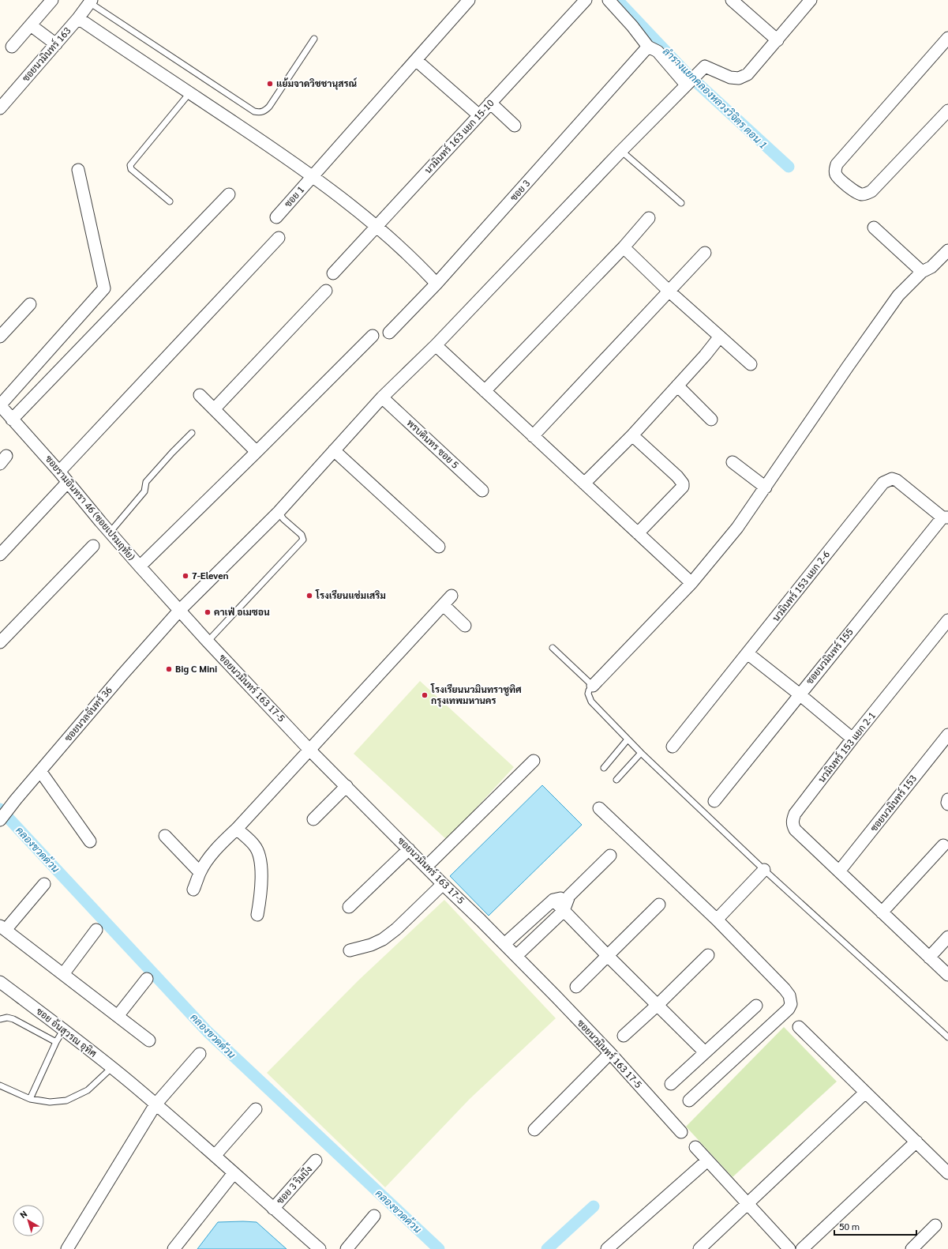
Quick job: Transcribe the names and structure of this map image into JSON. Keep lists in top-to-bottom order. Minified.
{"streets":{"street":["ซอยนวมินทร์ 163","นวมินทร์ 163 แยก 15-10","ซอย 3","ซอย 1","พรบดินทร ซอย 5","ซอยรามอินทรา 46 (ซอยเปรมฤทัย)","นวมินทร์ 153 แยก 2-6","ซอยนวมินทร์ 155","ซอยนวมินทร์ 163 17-5","ซอยนวลจันทร์ 36","นวมินทร์ 153 แยก 2-1","ซอยนวมินทร์ 153","ซอย อ้นสุวรณ อุทิศ","ซอย 3 ริมบึง"]},"crossings":[["พรบดินทร ซอย 5","ซอยนวลจันทร์ 36"],["ซอยรามอินทรา 46 (ซอยเปรมฤทัย)","ซอยนวมินทร์ 163 17-5"],["ซอยรามอินทรา 46 (ซอยเปรมฤทัย)","ซอยนวลจันทร์ 36"],["นวมินทร์ 153 แยก 2-6","ซอยนวมินทร์ 155"],["ซอยนวมินทร์ 163 17-5","ซอยนวลจันทร์ 36"],["นวมินทร์ 153 แยก 2-1","ซอยนวมินทร์ 153"],["ซอย อ้นสุวรณ อุทิศ","ซอย 3 ริมบึง"]],"water":["ลำรางแยกคลองหลวงวิจิตร ตอน 1","คลองขวดด้วน"],"places":["แย้มจาดวิชชานุสรณ์","7-Eleven","โรงเรียนแช่มเสริม","คาเฟ่ อเมซอน","Big C Mini","โรงเรียนนวมินทราชูทิศ กรุงเทพมหานคร"],"scale_bar":"50 m","north":"top left"}
